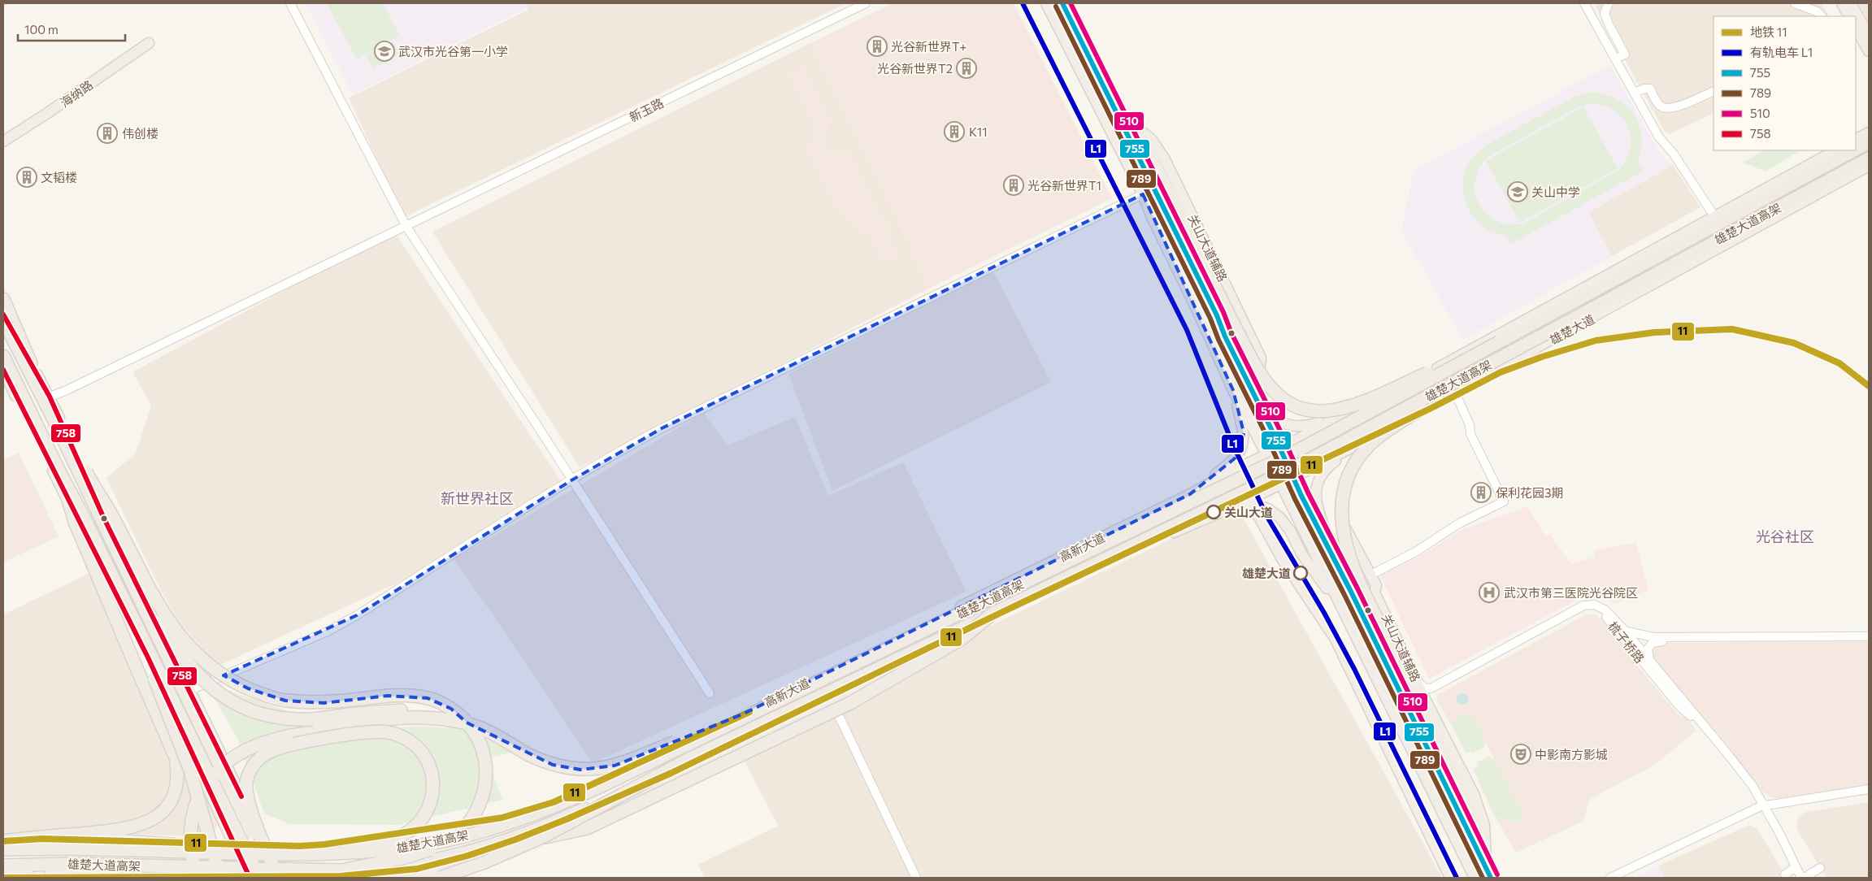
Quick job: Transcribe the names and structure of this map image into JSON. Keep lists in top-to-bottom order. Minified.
{"streets":{"highway":["雄楚大道高架"],"main road":["海纳路","关山大道辅路","雄楚大道","高新大道"],"street":["新玉路","梳子桥路"]},"crossings":[["关山大道辅路","雄楚大道"],["关山大道辅路","梳子桥路"],["雄楚大道","高新大道"]],"districts":["新世界社区","光谷社区"],"places":{"building":["光谷新世界T+","光谷新世界T2","K11","伟创楼","文韬楼","光谷新世界T1","保利花园3期"],"school or university":["武汉市光谷第一小学","关山中学"],"other":["关山大道","雄楚大道"],"hospital":["武汉市第三医院光谷院区"],"theatre":["中影南方影城"]},"lines":["tram line L1","transit line 755","transit line 510","transit line 789","transit line 758","metro line 11"],"legend":["地铁 11","有轨电车 L1","755","789","510","758"],"scale_bar":"100 m"}
